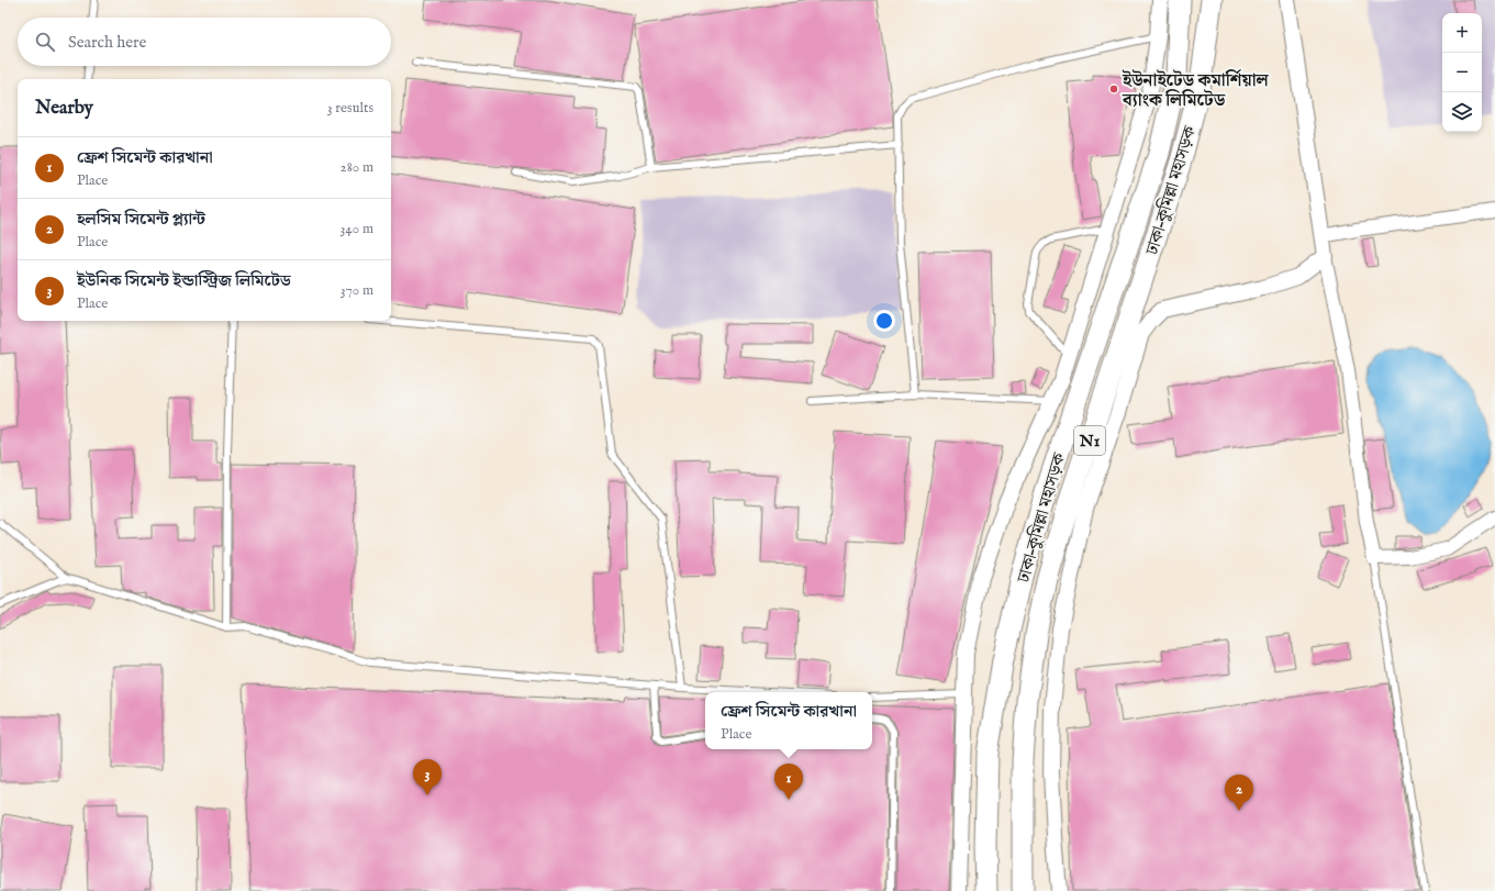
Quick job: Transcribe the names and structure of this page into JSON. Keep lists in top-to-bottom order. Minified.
{"streets":{"highway":["ঢাকা–কুমিল্লা মহাসড়ক","N1"]},"places":["ইউনাইটেড কমার্শিয়াল ব্যাংক লিমিটেড"],"page":{"map_buttons":["+","−"],"search":"Search here","heading":["Nearby","3 results"],"list":[{"mark":"1","name":"ফ্রেশ সিমেন্ট কারখানা","note":"Place","value":"280 m"},{"mark":"2","name":"হলসিম সিমেন্ট প্ল্যান্ট","note":"Place","value":"340 m"},{"mark":"3","name":"ইউনিক সিমেন্ট ইন্ডাস্ট্রিজ লিমিটেড","note":"Place","value":"370 m"}],"popup":["ফ্রেশ সিমেন্ট কারখানা","Place"],"pins":["3","1","2"]}}
